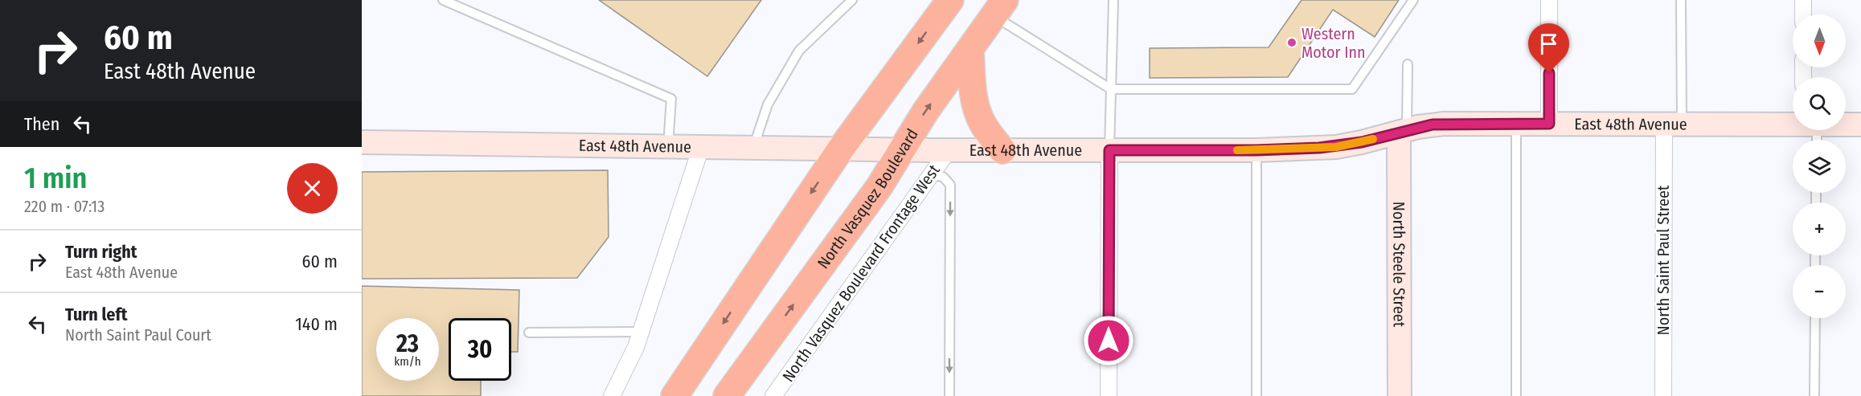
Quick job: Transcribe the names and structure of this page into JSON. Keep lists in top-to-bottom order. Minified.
{"streets":{"highway":["North Vasquez Boulevard"],"street":["East 48th Avenue","North Saint Paul Street","North Steele Street","North Vasquez Boulevard Frontage West"]},"crossings":[["East 48th Avenue","North Vasquez Boulevard"],["East 48th Avenue","North Saint Paul Street"],["East 48th Avenue","North Steele Street"],["East 48th Avenue","North Vasquez Boulevard Frontage West"]],"places":["Western Motor Inn"],"north":"bottom","page":{"turn":["60 m","East 48th Avenue"],"map_buttons":["+","−"],"then":"Then","heading":["1 min","220 m · 07:13"],"list":[{"name":"Turn right","note":"East 48th Avenue","value":"60 m"},{"name":"Turn left","note":"North Saint Paul Court","value":"140 m"}],"speed":"23 km/h","limit":"30"}}
